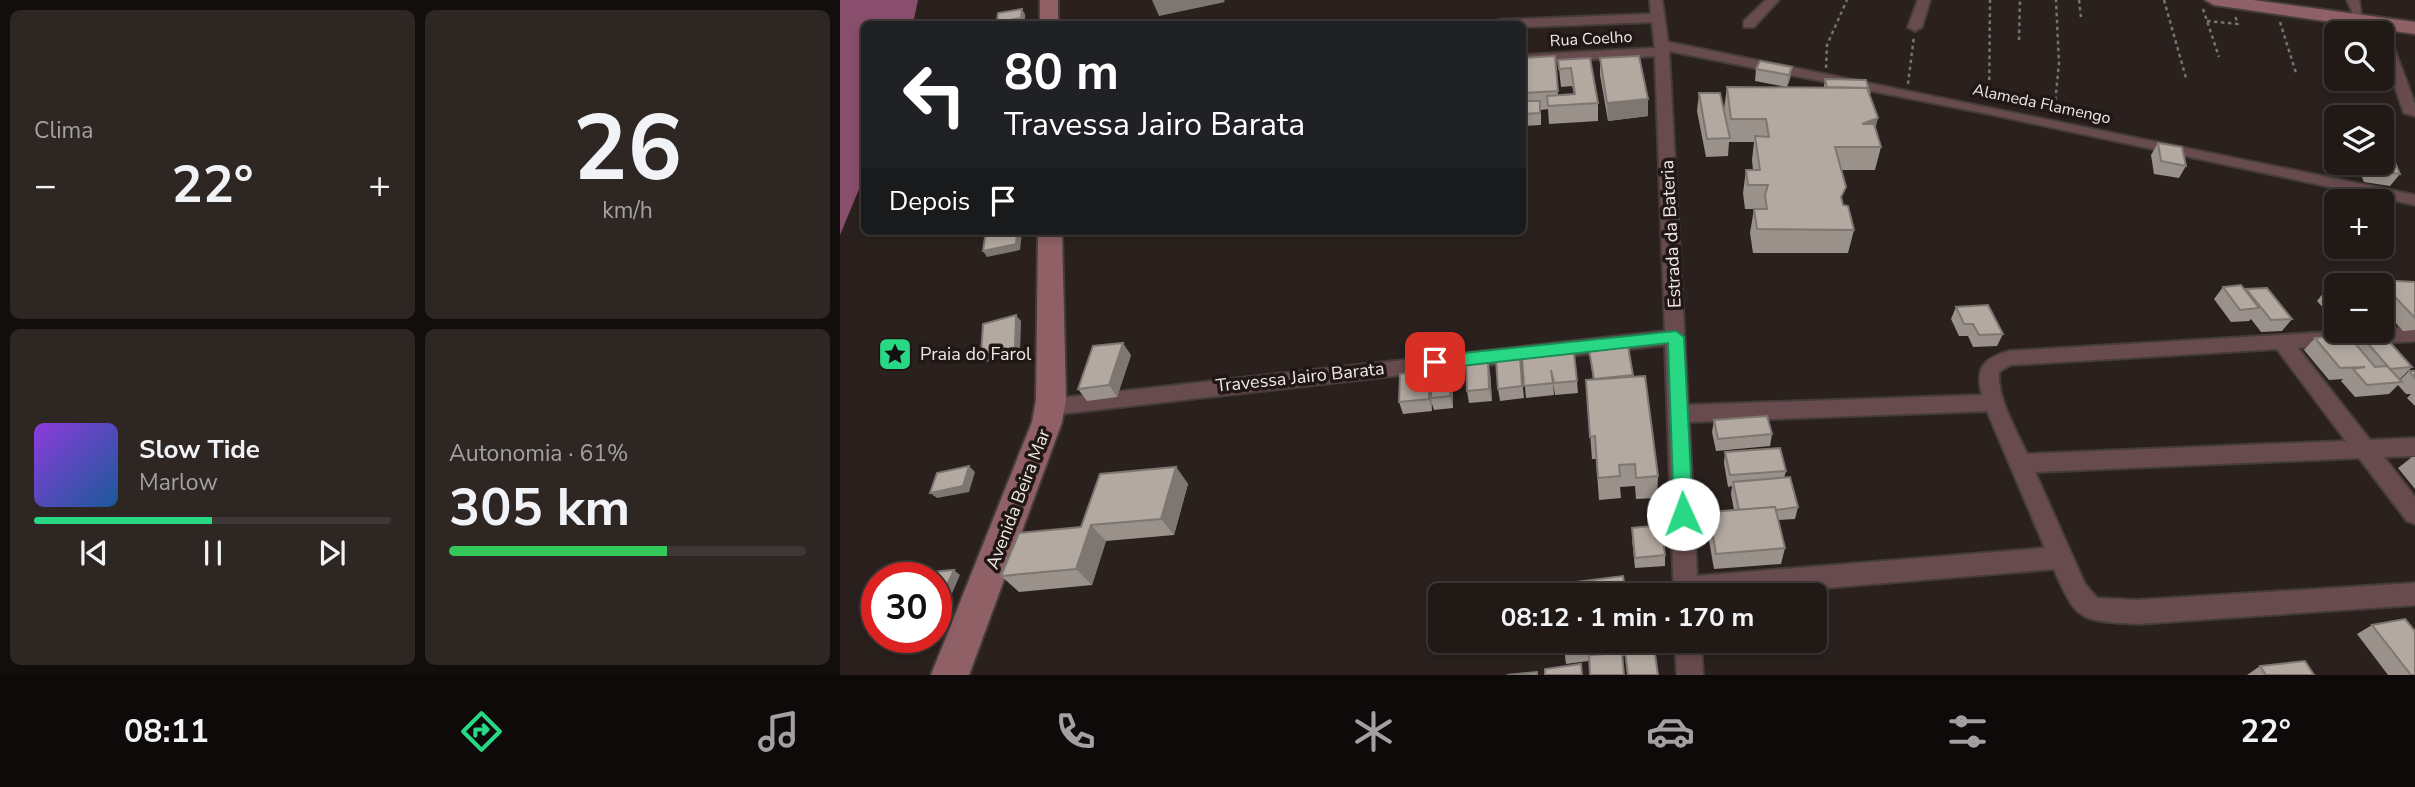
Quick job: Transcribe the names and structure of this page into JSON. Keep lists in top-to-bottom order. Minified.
{"streets":{"main road":["Avenida Beira Mar"],"street":["Rua Coelho","Alameda Flamengo","Estrada da Bateria","Travessa Jairo Barata"]},"crossings":[["Rua Coelho","Alameda Flamengo"],["Rua Coelho","Estrada da Bateria"],["Alameda Flamengo","Estrada da Bateria"],["Estrada da Bateria","Travessa Jairo Barata"],["Travessa Jairo Barata","Avenida Beira Mar"]],"places":{"place":["Praia do Farol"]},"page":{"tile":["Clima",["26","km/h"],["Autonomia · 61%","305 km"]],"map_buttons":["+","−"],"turn":["80 m","Travessa Jairo Barata"],"heat":["−","22°","+"],"then":"Depois","song":["Slow Tide","Marlow"],"limit":"30","trip":"08:12 · 1 min · 170 m","tabs":["08:11","22°"]}}
